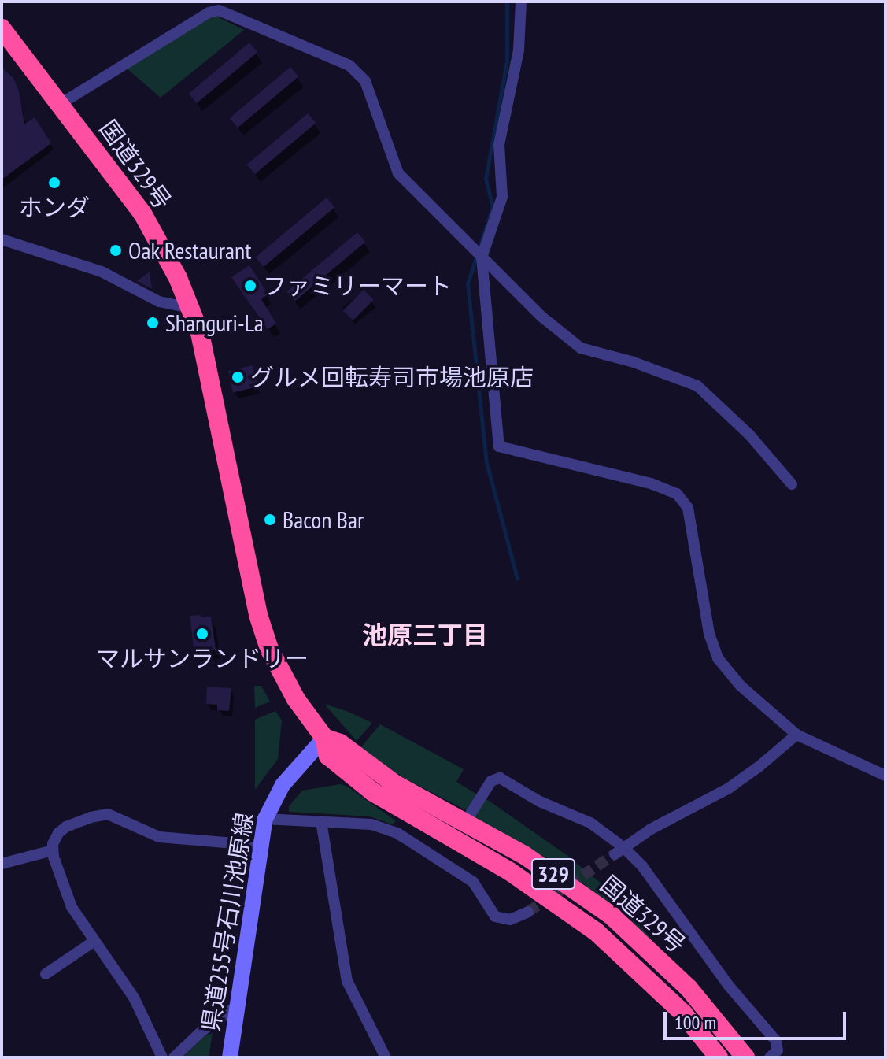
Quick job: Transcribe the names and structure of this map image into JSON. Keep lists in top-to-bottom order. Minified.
{"streets":{"highway":["国道329号","329"],"main road":["県道255号石川池原線"]},"crossings":[["国道329号","県道255号石川池原線"]],"districts":["池原三丁目"],"places":["ホンダ","Oak Restaurant","ファミリーマート","Shanguri-La","グルメ回転寿司市場池原店","Bacon Bar","マルサンランドリー"],"scale_bar":"100 m"}
